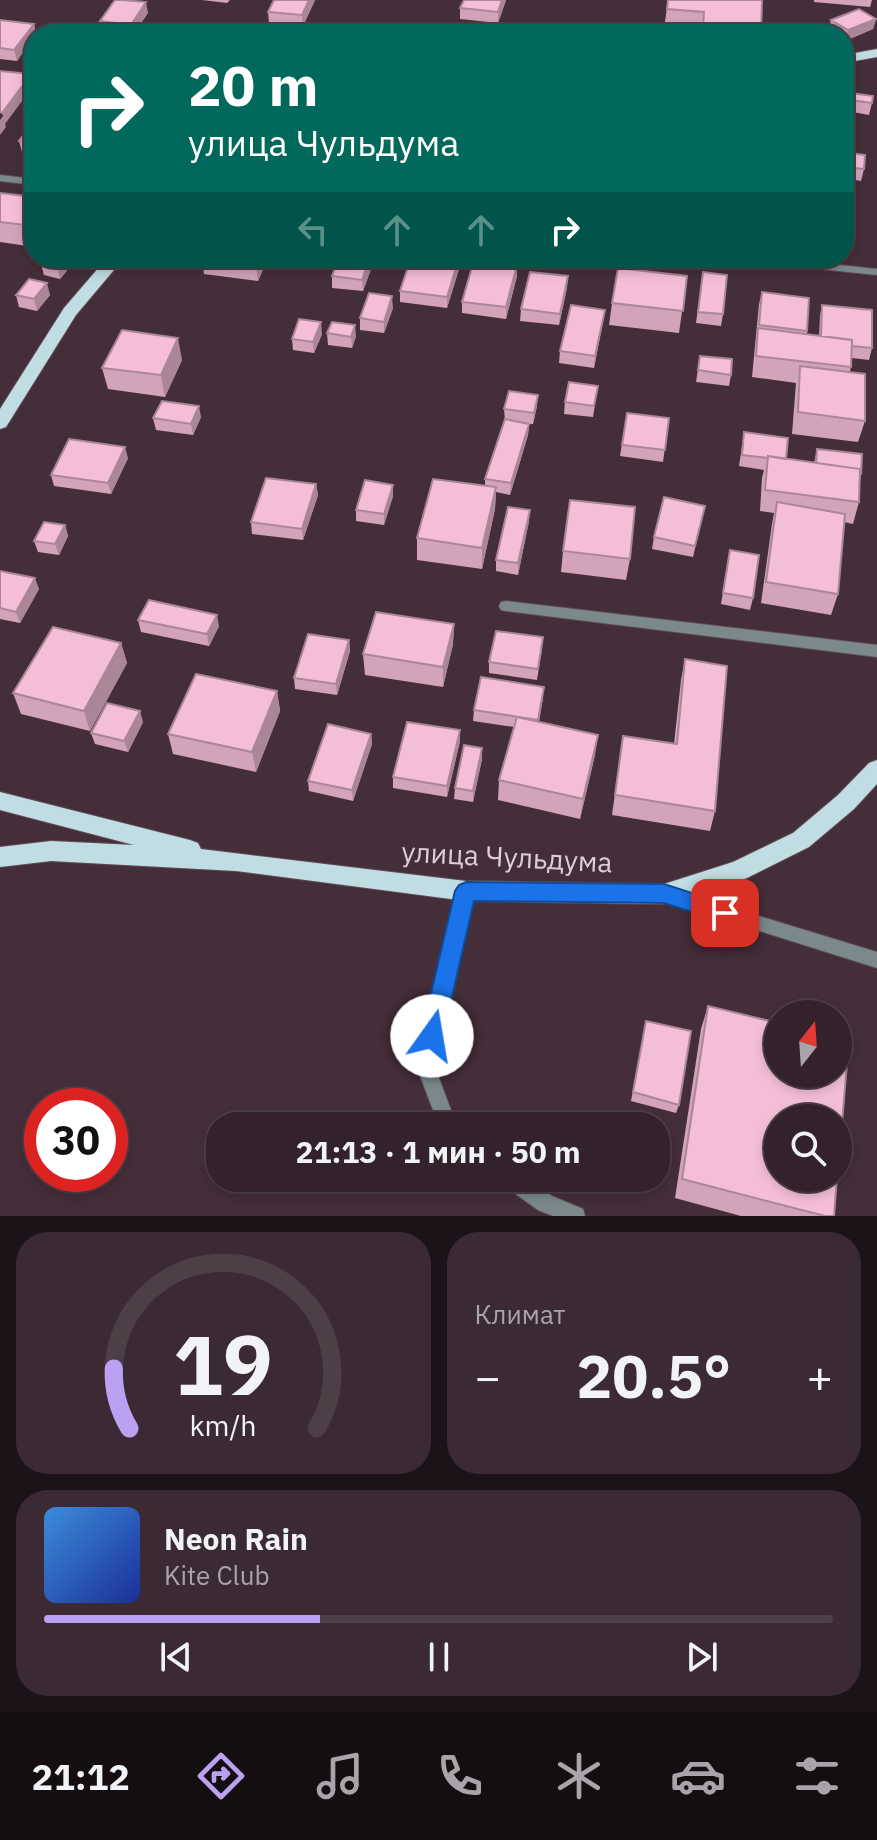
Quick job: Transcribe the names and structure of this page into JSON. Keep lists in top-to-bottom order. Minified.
{"streets":{"main road":["улица Чульдума"]},"north":"top","page":{"turn":["20 m","улица Чульдума"],"limit":"30","trip":"21:13 · 1 мин · 50 m","tile":"Климат","heat":["−","20.5°","+"],"song":["Neon Rain","Kite Club"],"tabs":"21:12","gauge":["19","km/h"]}}
